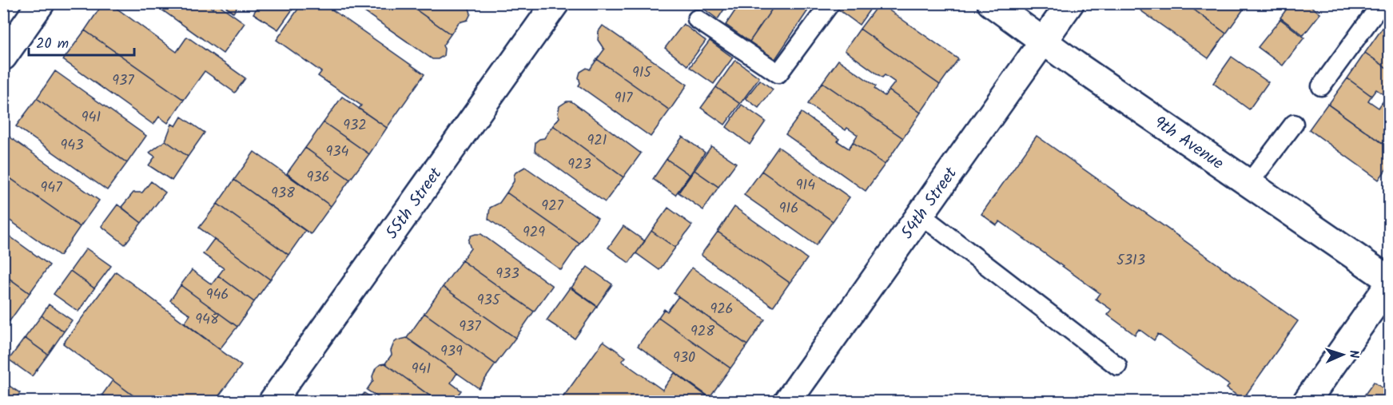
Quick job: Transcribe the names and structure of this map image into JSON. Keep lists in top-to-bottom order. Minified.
{"streets":{"street":["9th Avenue","55th Street","54th Street"]},"crossings":[["9th Avenue","54th Street"]],"house_numbers":["915","937","917","941","932","921","943","934","923","936","914","947","938","927","916","929","5313","933","946","935","926","948","937","928","939","930","941"],"scale_bar":"20 m","north":"right"}
